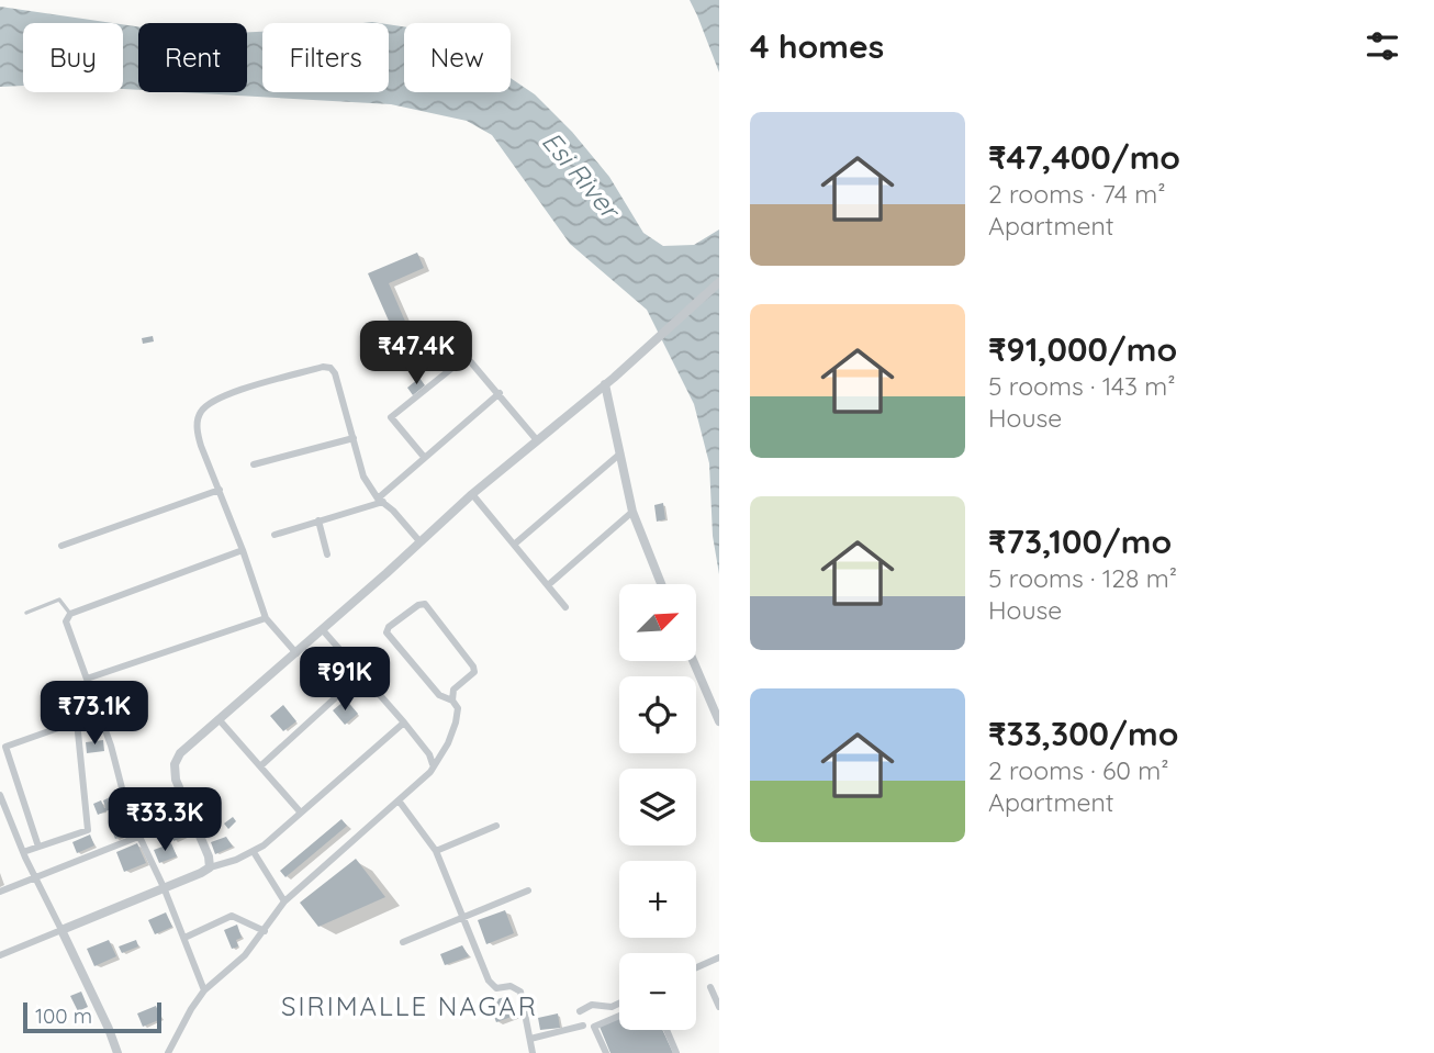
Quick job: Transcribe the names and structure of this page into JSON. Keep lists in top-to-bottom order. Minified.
{"districts":["SIRIMALLE NAGAR"],"water":["Esi River"],"scale_bar":"100 m","north":"top right","page":{"heading":"4 homes","chip":["Buy","Rent","Filters","New"],"list":[{"name":"₹47,400/mo","note":"2 rooms · 74 m² · Apartment"},{"name":"₹91,000/mo","note":"5 rooms · 143 m² · House"},{"name":"₹73,100/mo","note":"5 rooms · 128 m² · House"},{"name":"₹33,300/mo","note":"2 rooms · 60 m² · Apartment"}],"price":["₹47.4K","₹91K","₹73.1K","₹33.3K"],"map_buttons":["+","−"],"scale":"100 m"}}
